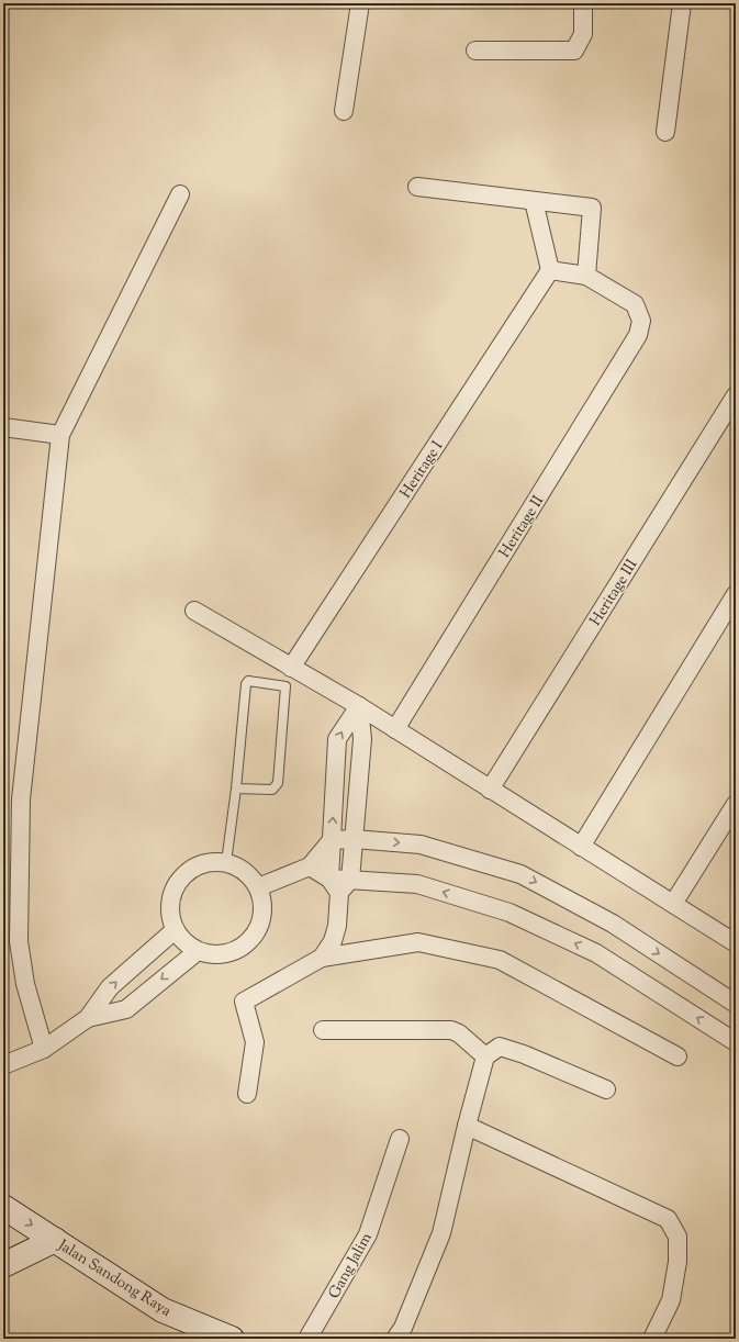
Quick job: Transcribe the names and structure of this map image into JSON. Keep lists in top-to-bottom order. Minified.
{"streets":{"street":["Heritage I","Heritage II","Heritage III","Gang Jalim","Jalan Sandong Raya"]}}
